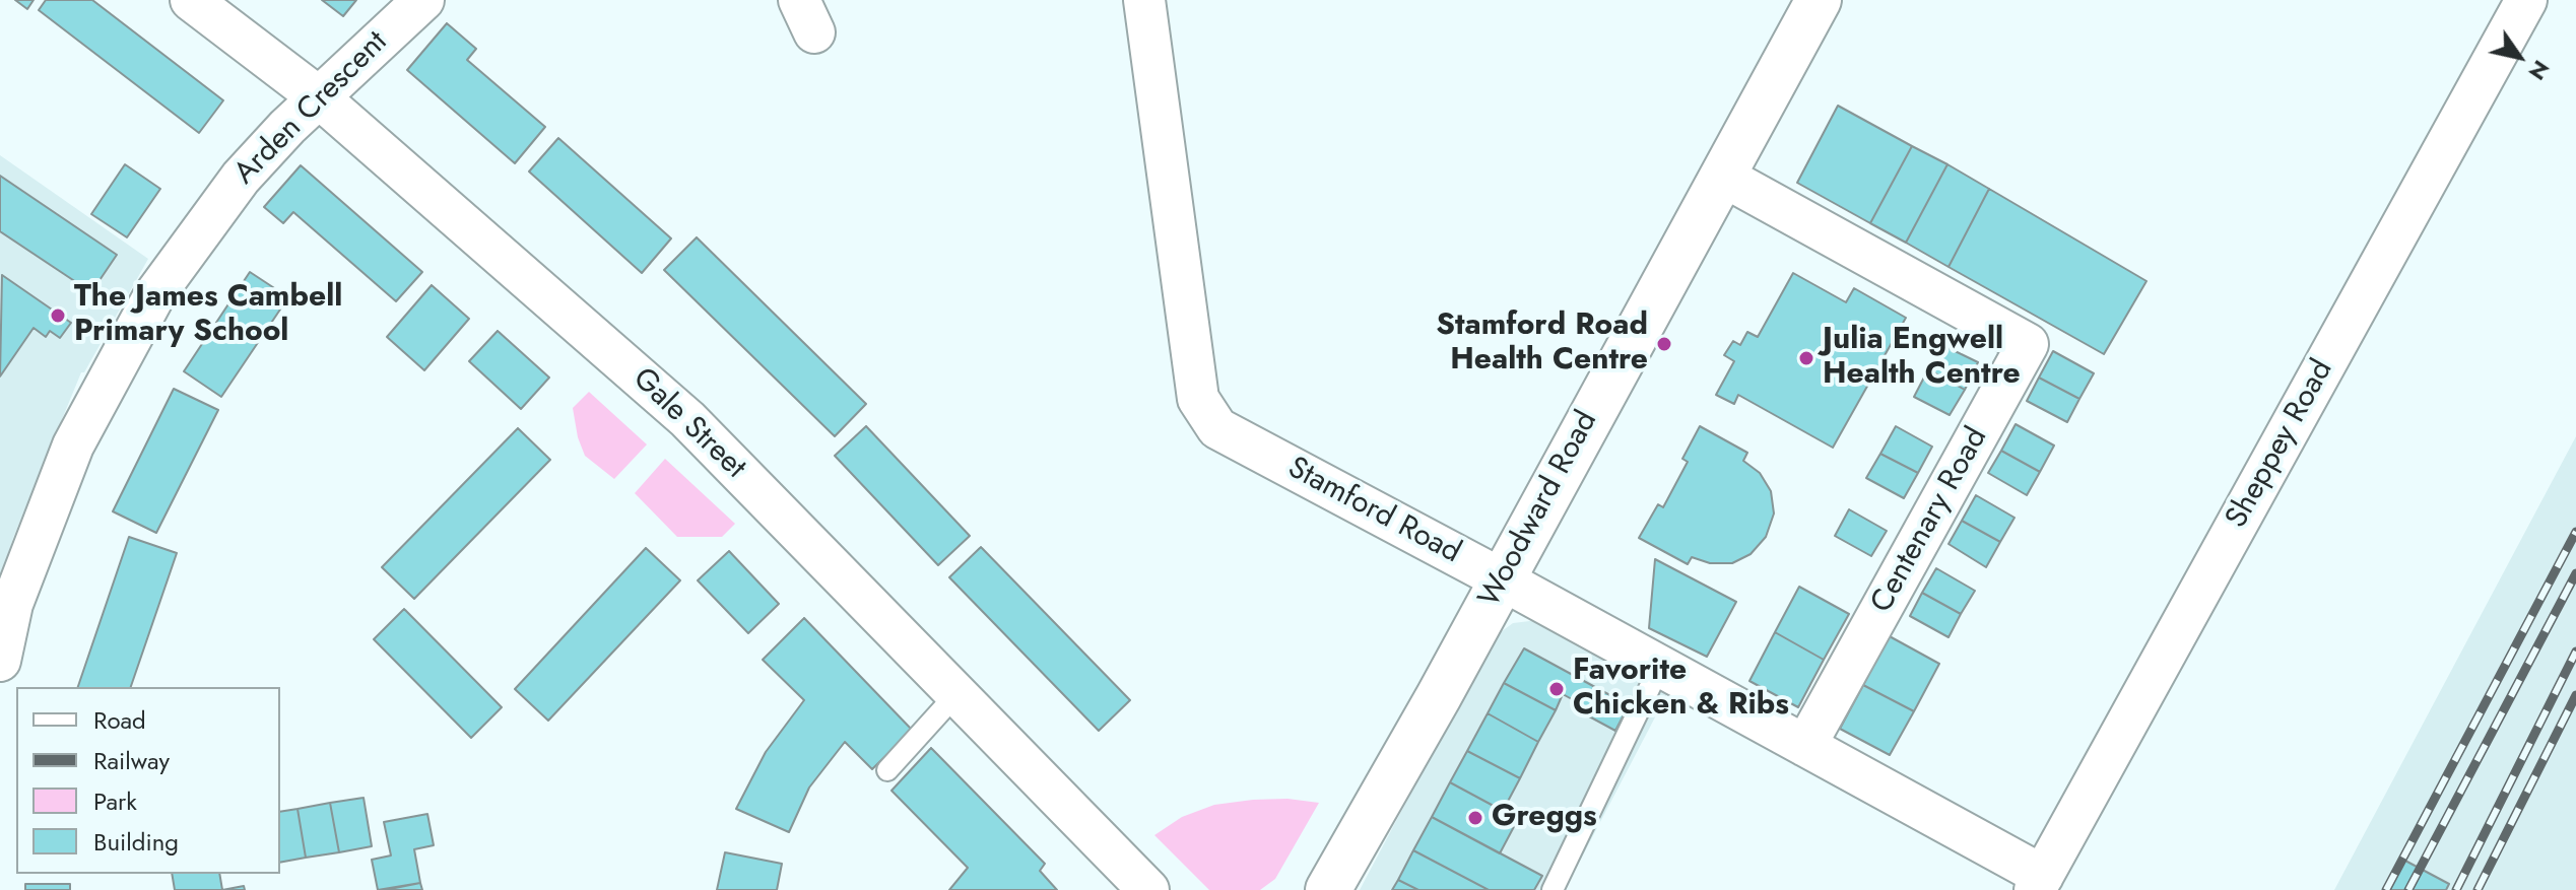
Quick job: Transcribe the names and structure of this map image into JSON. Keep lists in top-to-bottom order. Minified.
{"streets":{"street":["Arden Crescent","Gale Street","Sheppey Road","Woodward Road","Stamford Road","Centenary Road"]},"crossings":[["Arden Crescent","Gale Street"],["Sheppey Road","Stamford Road"],["Woodward Road","Stamford Road"],["Woodward Road","Centenary Road"],["Stamford Road","Centenary Road"]],"places":["The James Cambell Primary School","Stamford Road Health Centre","Julia Engwell Health Centre","Favorite Chicken & Ribs","Greggs"],"legend":["Road","Railway","Park","Building"],"north":"bottom right"}
